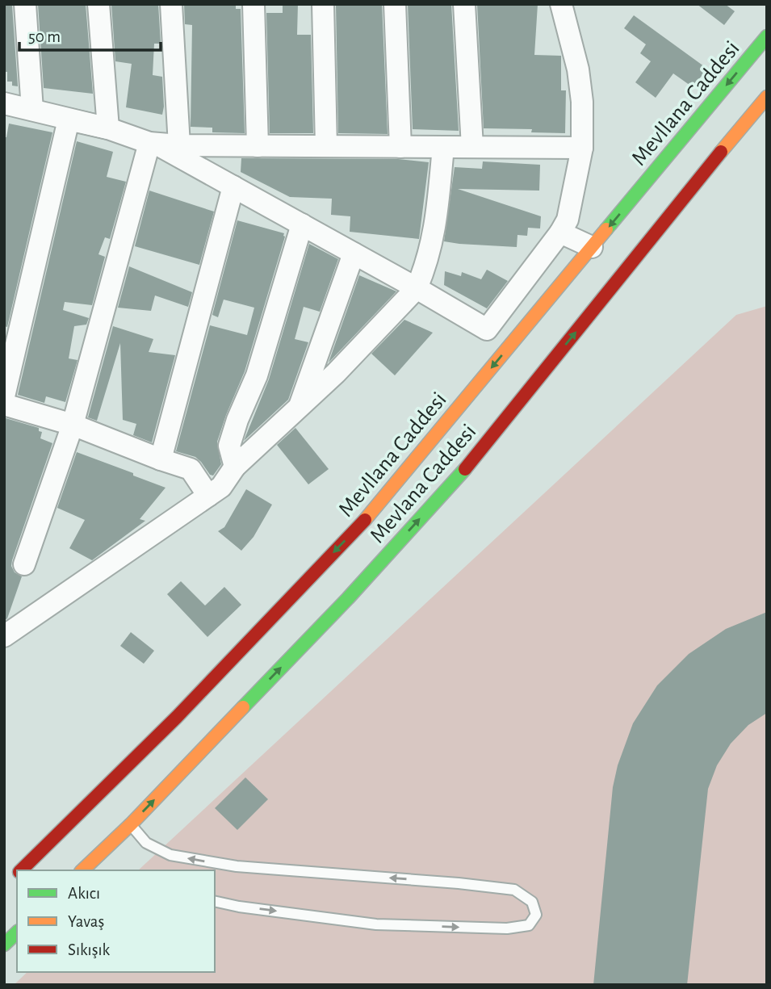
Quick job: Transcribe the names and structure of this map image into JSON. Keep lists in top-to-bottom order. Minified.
{"streets":{"main road":["Mevllana Caddesi","Mevlana Caddesi"]},"one_way":["Mevllana Caddesi","Mevlana Caddesi"],"legend":["Akıcı","Yavaş","Sıkışık"],"scale_bar":"50 m"}
